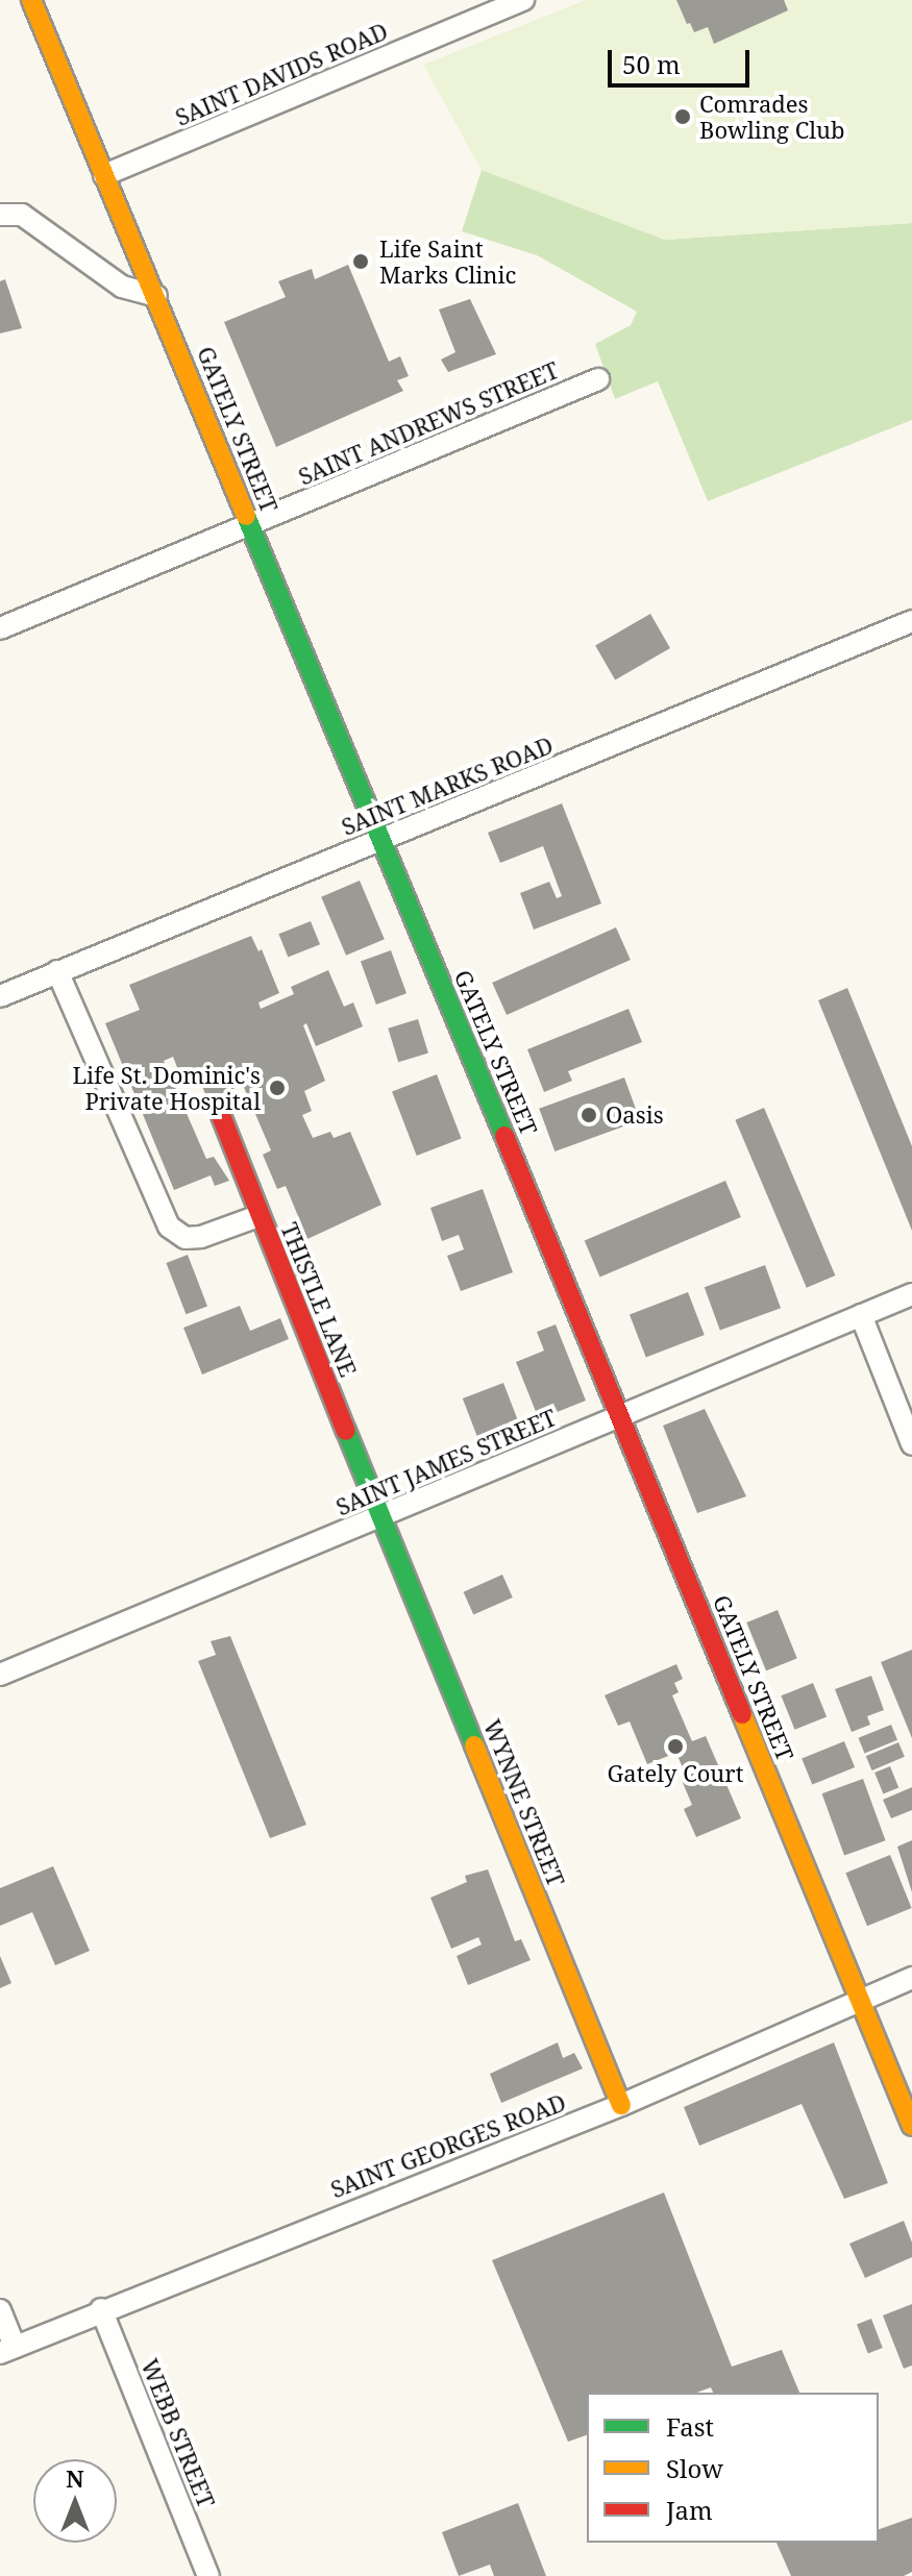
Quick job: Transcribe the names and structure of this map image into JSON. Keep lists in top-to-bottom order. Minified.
{"streets":{"street":["SAINT DAVIDS ROAD","SAINT ANDREWS STREET","GATELY STREET","SAINT MARKS ROAD","THISTLE LANE","SAINT JAMES STREET","WYNNE STREET","SAINT GEORGES ROAD","WEBB STREET"]},"crossings":[["SAINT DAVIDS ROAD","GATELY STREET"],["SAINT ANDREWS STREET","GATELY STREET"],["GATELY STREET","SAINT MARKS ROAD"],["GATELY STREET","SAINT JAMES STREET"],["GATELY STREET","SAINT GEORGES ROAD"],["SAINT MARKS ROAD","THISTLE LANE"],["THISTLE LANE","SAINT JAMES STREET"],["THISTLE LANE","WYNNE STREET"],["SAINT JAMES STREET","WYNNE STREET"],["WYNNE STREET","SAINT GEORGES ROAD"],["SAINT GEORGES ROAD","WEBB STREET"]],"places":["Comrades Bowling Club","Life Saint Marks Clinic","Life St. Dominic's Private Hospital","Oasis","Gately Court"],"legend":["Fast","Slow","Jam"],"scale_bar":"50 m","north":"top"}
